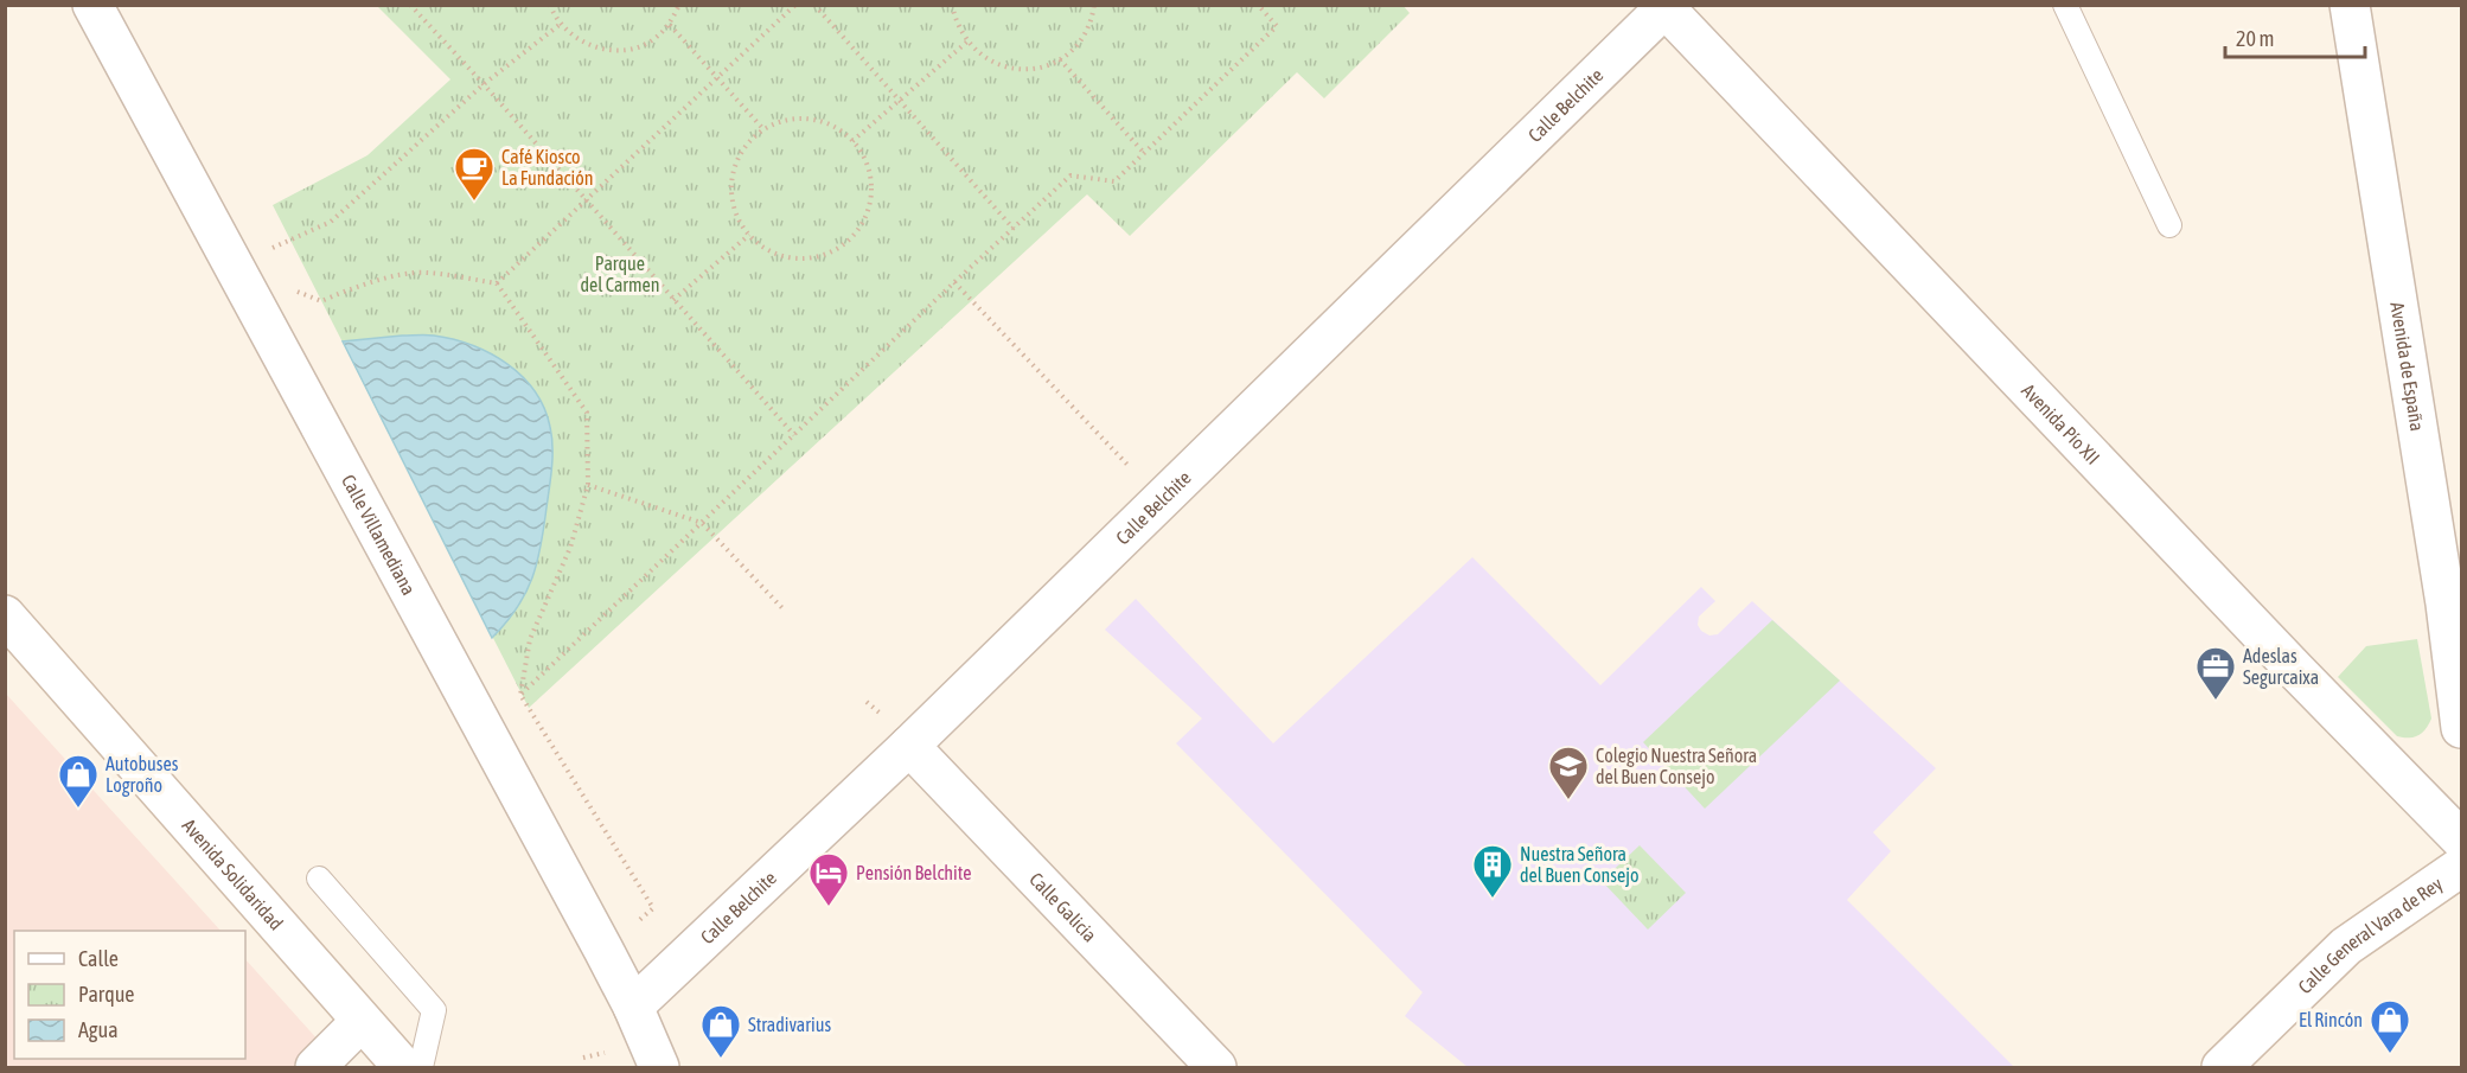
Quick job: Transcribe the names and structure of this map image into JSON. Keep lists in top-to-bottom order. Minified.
{"streets":{"street":["Calle Belchite","Avenida de España","Avenida Pío XII","Calle Villamediana","Avenida Solidaridad","Calle Galicia","Calle General Vara de Rey"]},"crossings":[["Calle Belchite","Avenida Pío XII"],["Calle Belchite","Calle Villamediana"],["Calle Belchite","Calle Galicia"]],"parks":["Parque del Carmen"],"places":{"cafe":["Café Kiosco La Fundación"],"office":["Adeslas Segurcaixa"],"school or university":["Colegio Nuestra Señora del Buen Consejo"],"shop":["Autobuses Logroño","El Rincón","Stradivarius"],"building":["Nuestra Señora del Buen Consejo"],"hotel":["Pensión Belchite"]},"legend":["Calle","Parque","Agua"],"scale_bar":"20 m"}
